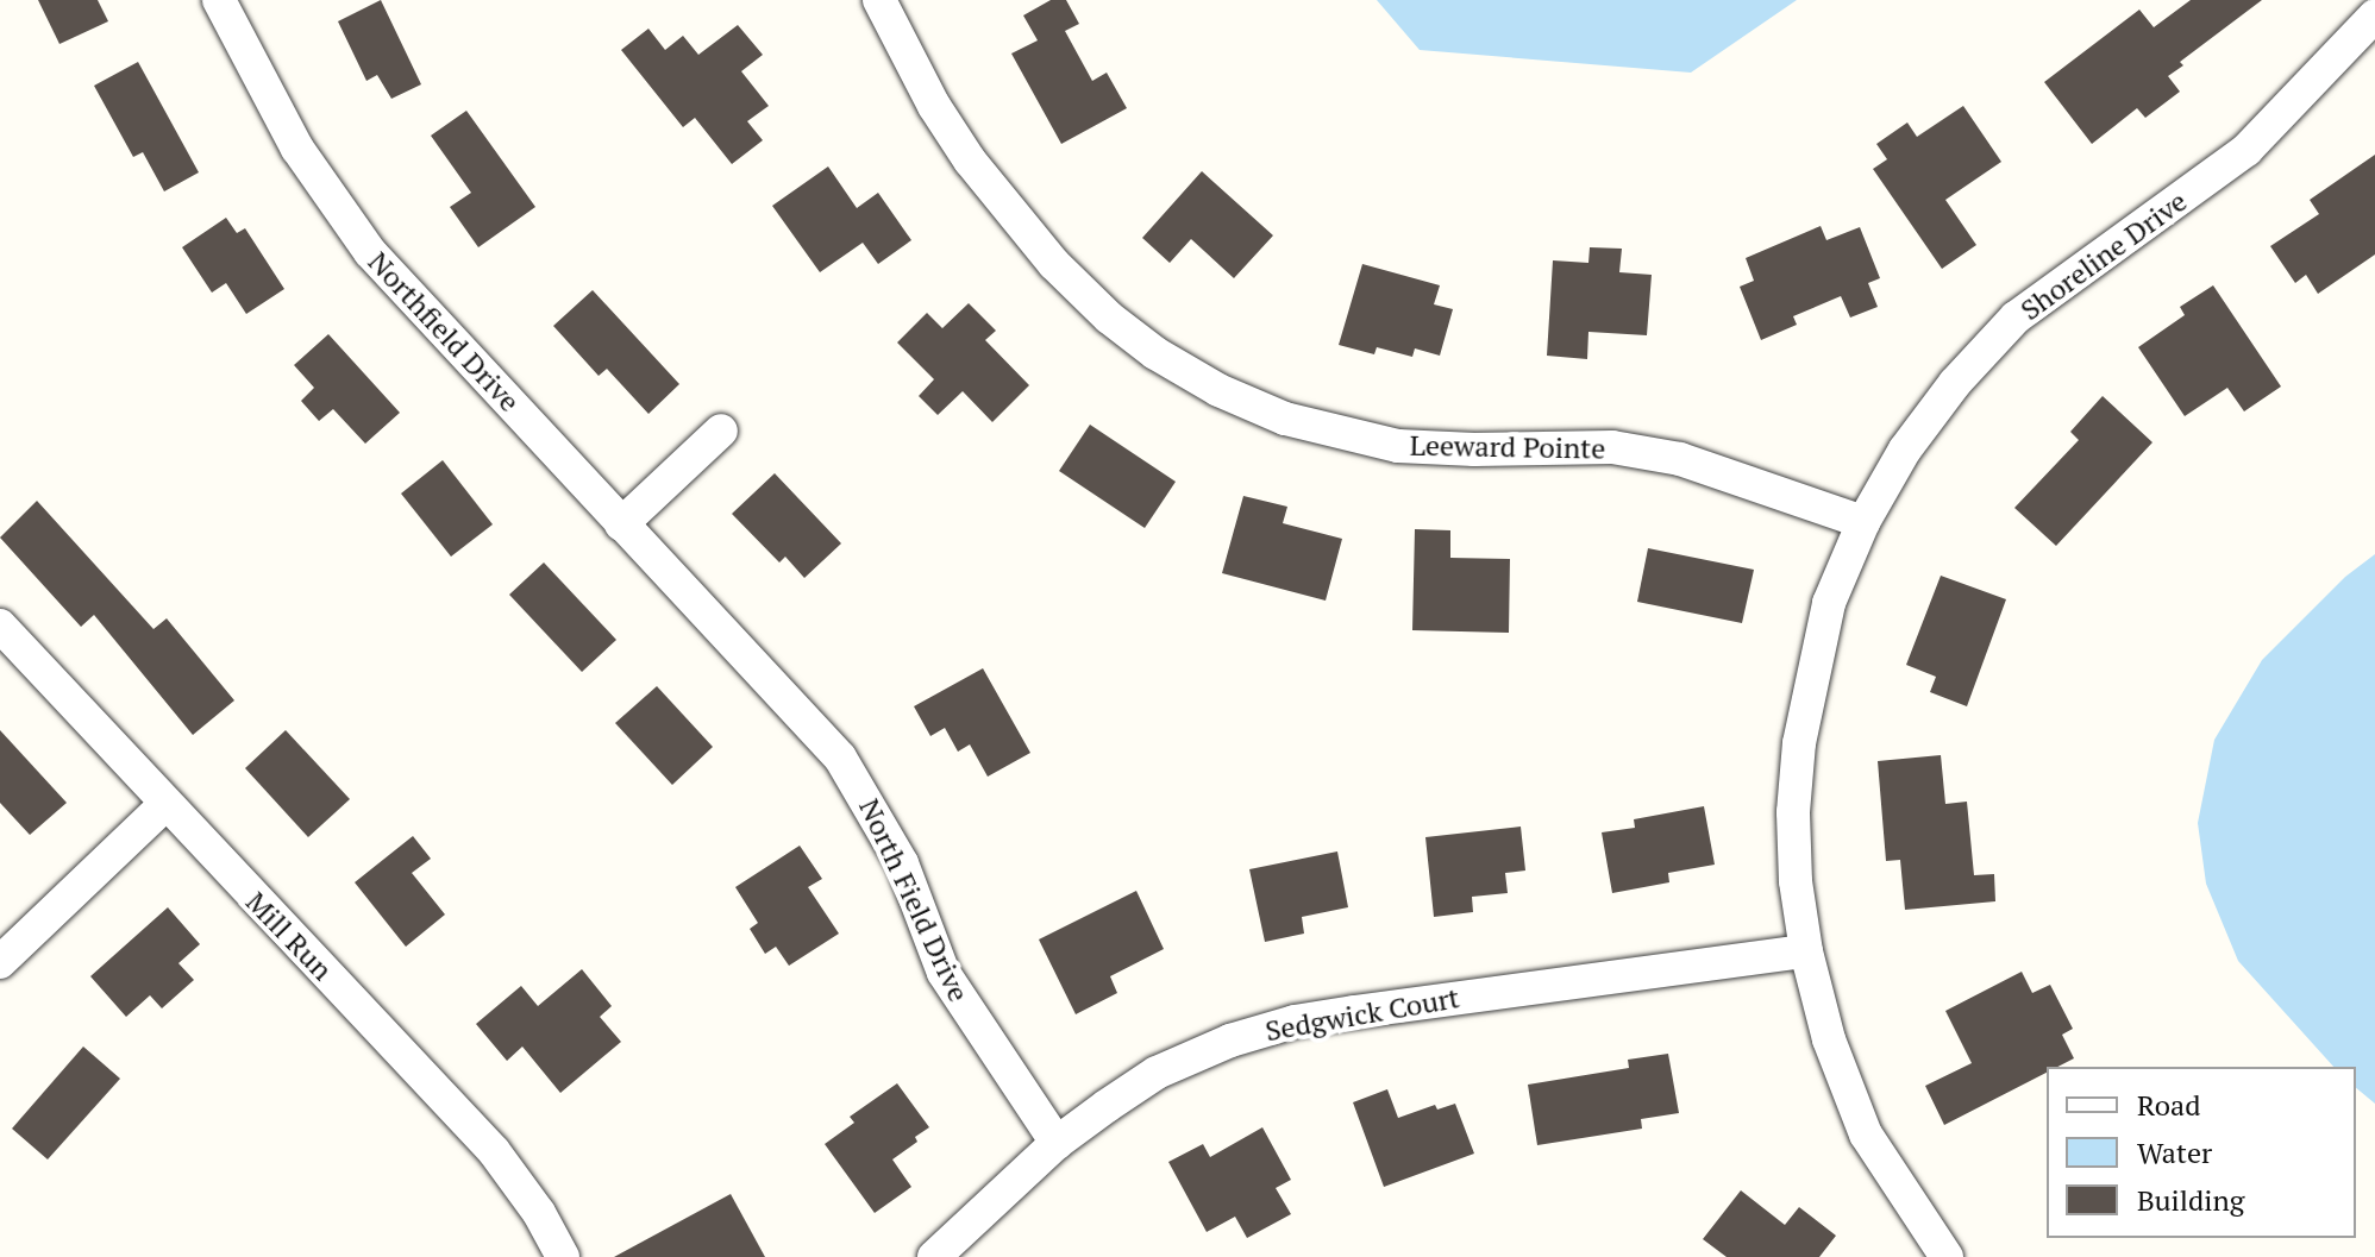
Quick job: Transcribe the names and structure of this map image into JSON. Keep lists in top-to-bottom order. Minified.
{"streets":{"street":["Shoreline Drive","Northfield Drive","Leeward Pointe","North Field Drive","Mill Run","Sedgwick Court"]},"crossings":[["Shoreline Drive","Leeward Pointe"],["Shoreline Drive","Sedgwick Court"],["Northfield Drive","North Field Drive"],["North Field Drive","Sedgwick Court"]],"legend":["Road","Water","Building"]}
